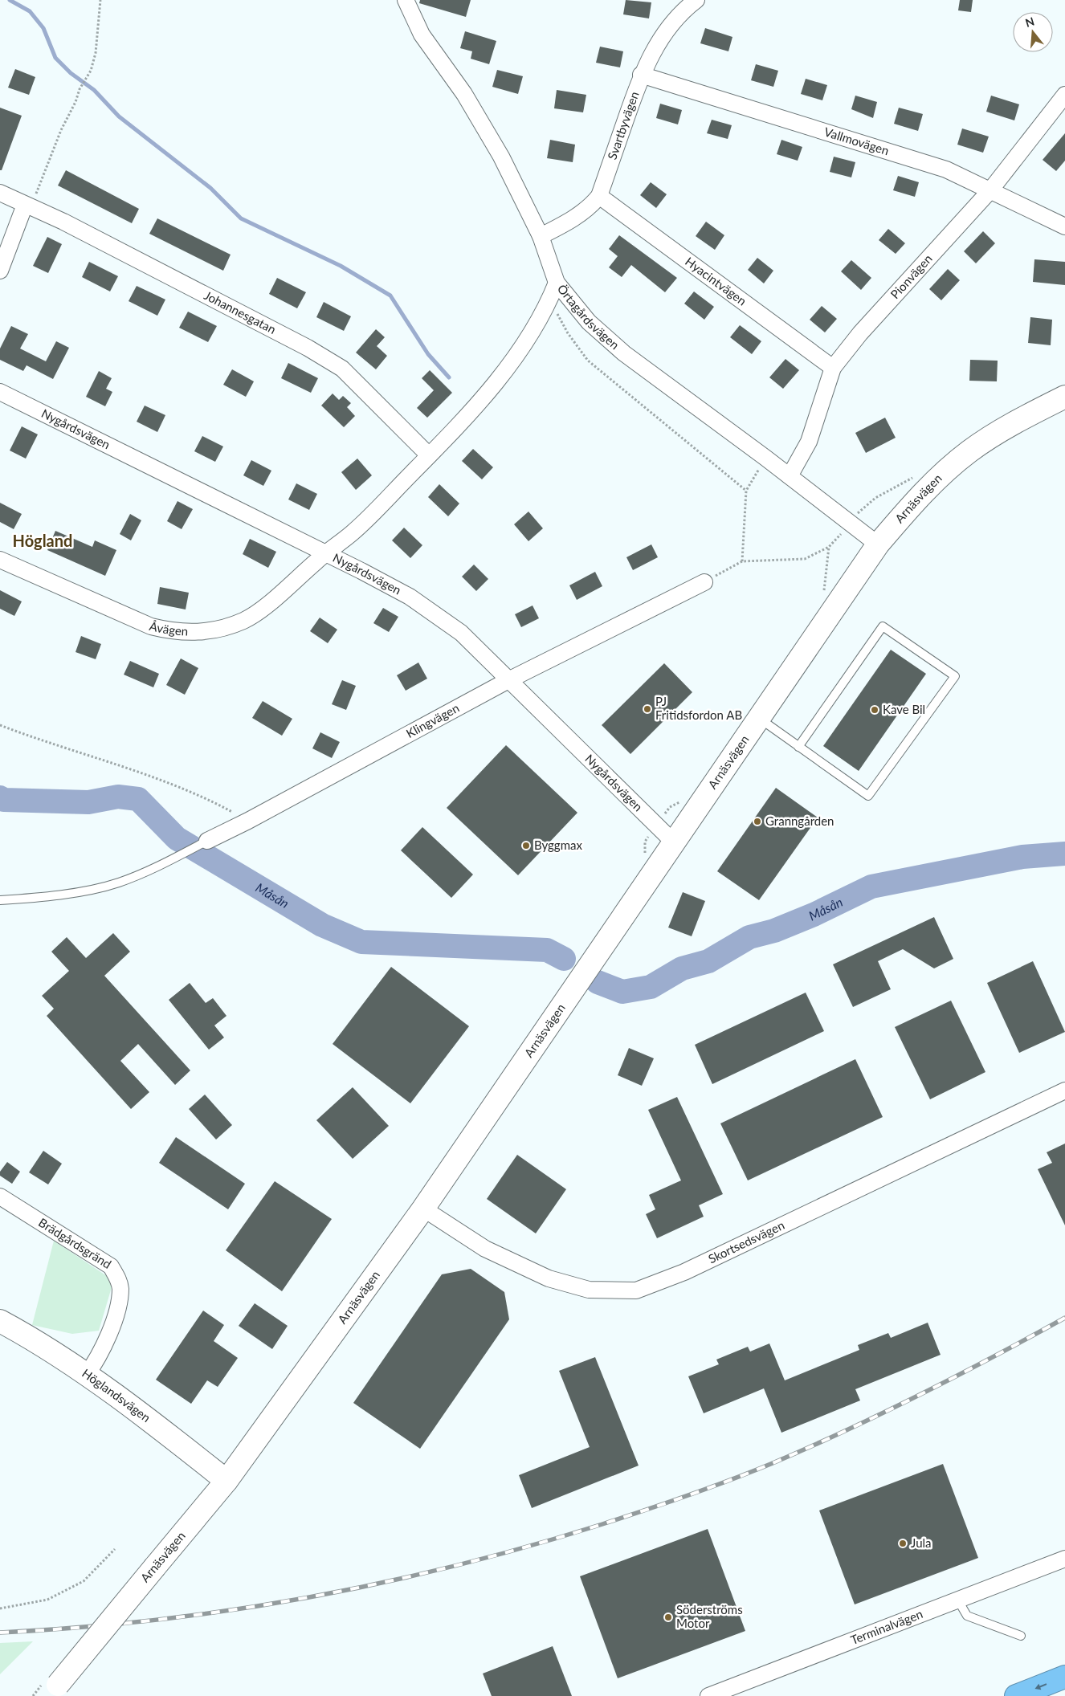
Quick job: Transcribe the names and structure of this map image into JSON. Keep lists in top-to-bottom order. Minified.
{"streets":{"street":["Svartbyvägen","Vallmovägen","Pionvägen","Hyacintvägen","Johannesgatan","Örtagårdsvägen","Nygårdsvägen","Arnäsvägen","Åvägen","Klingvägen","Skortsedsvägen","Brädgårdsgränd","Höglandsvägen","Terminalvägen"]},"crossings":[["Svartbyvägen","Vallmovägen"],["Svartbyvägen","Hyacintvägen"],["Svartbyvägen","Örtagårdsvägen"],["Vallmovägen","Pionvägen"],["Pionvägen","Hyacintvägen"],["Pionvägen","Örtagårdsvägen"],["Örtagårdsvägen","Arnäsvägen"],["Nygårdsvägen","Arnäsvägen"],["Nygårdsvägen","Åvägen"],["Nygårdsvägen","Klingvägen"],["Arnäsvägen","Skortsedsvägen"],["Arnäsvägen","Höglandsvägen"],["Brädgårdsgränd","Höglandsvägen"]],"districts":["Högland"],"water":["Måsån"],"places":["PJ Fritidsfordon AB","Kave Bil","Granngården","Byggmax","Jula","Söderströms Motor"],"north":"top"}
